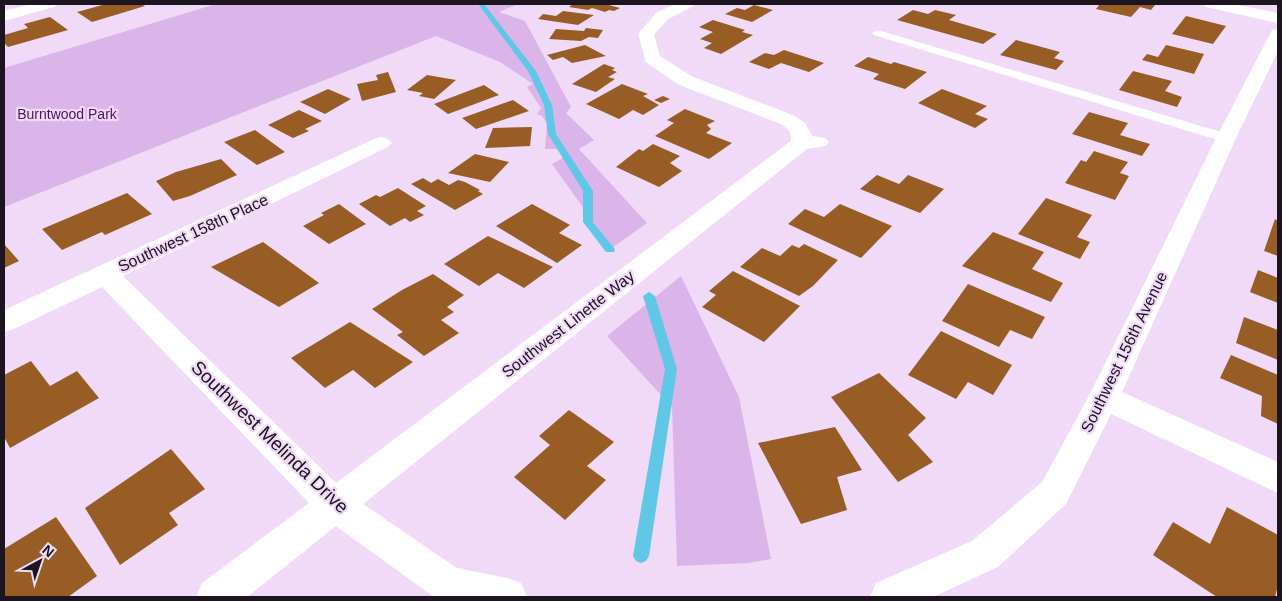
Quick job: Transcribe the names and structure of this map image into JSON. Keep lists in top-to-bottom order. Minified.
{"streets":{"street":["Southwest 158th Place","Southwest Linette Way","Southwest 156th Avenue","Southwest Melinda Drive"]},"crossings":[["Southwest 158th Place","Southwest Melinda Drive"],["Southwest Linette Way","Southwest Melinda Drive"]],"parks":["Burntwood Park"],"north":"top right"}
